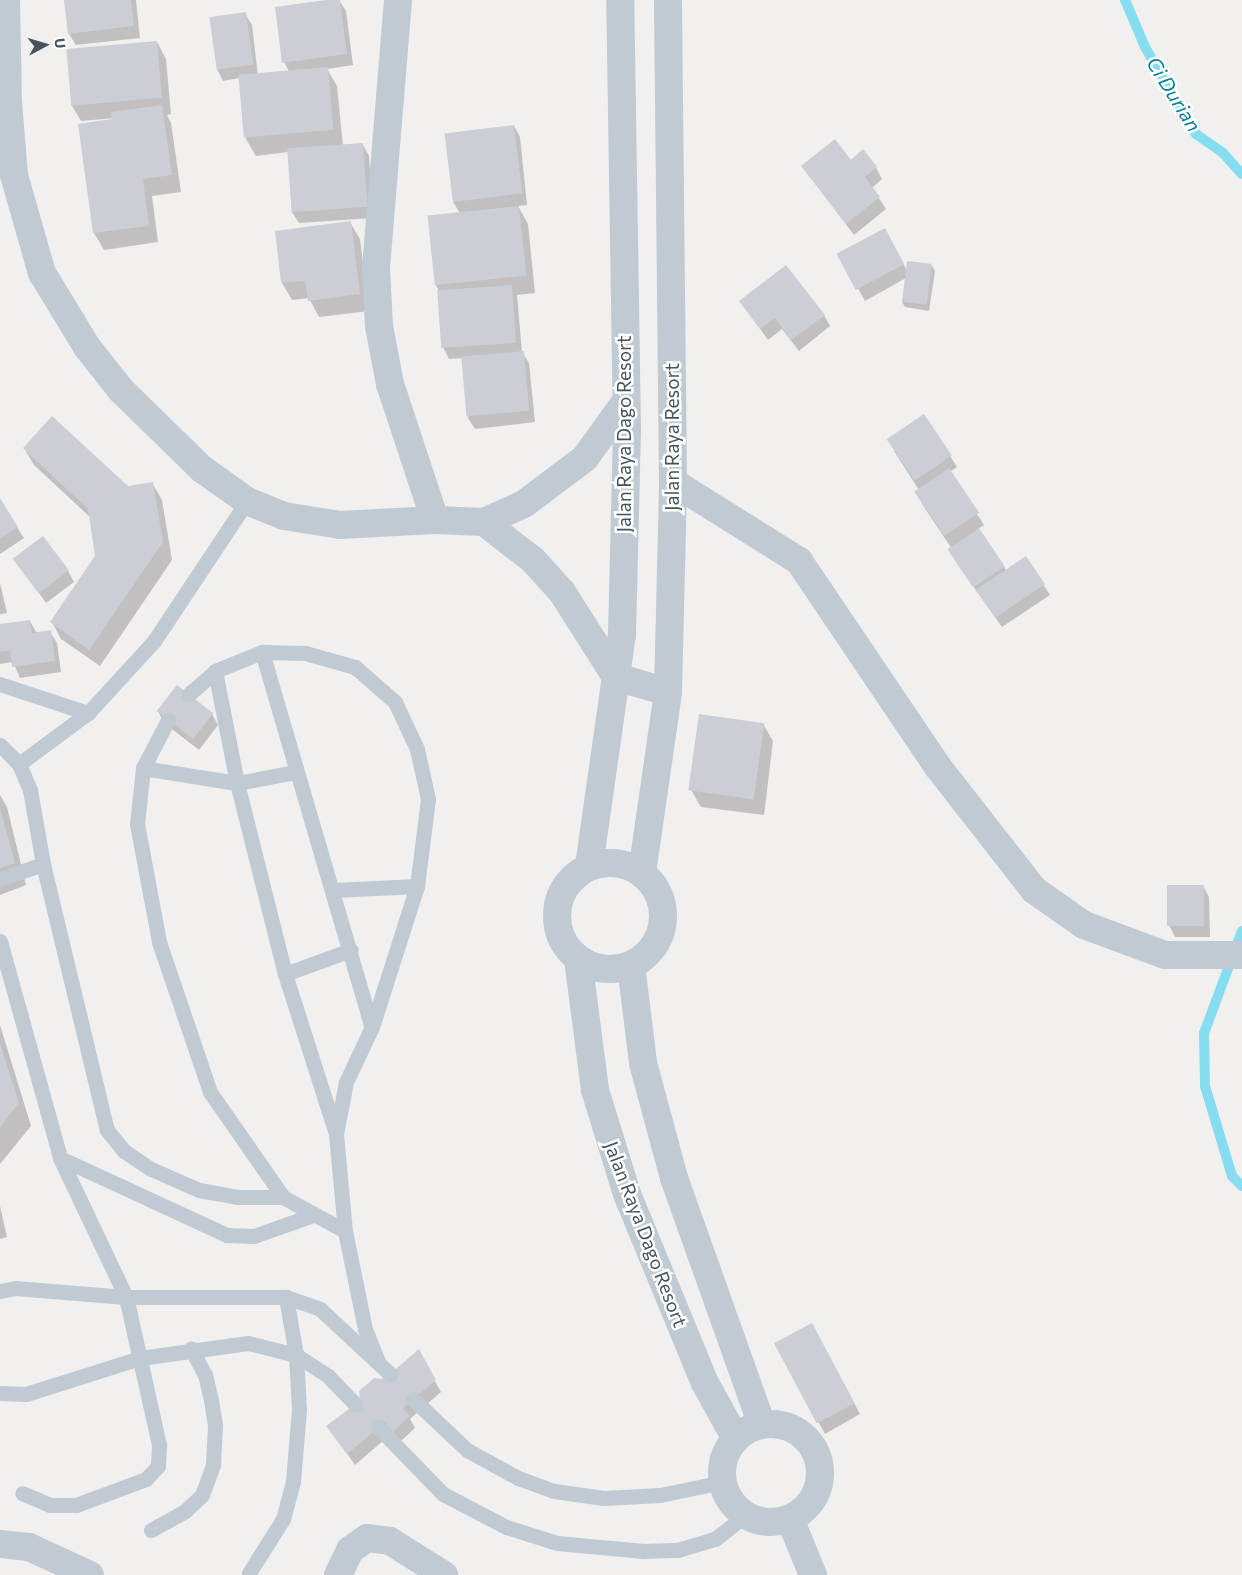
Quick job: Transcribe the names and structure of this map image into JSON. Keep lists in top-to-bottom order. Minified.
{"streets":{"street":["Jalan Raya Dago Resort","Jalan Raya Resort"]},"crossings":[["Jalan Raya Dago Resort","Jalan Raya Resort"]],"water":["Ci Durian"],"north":"right"}
